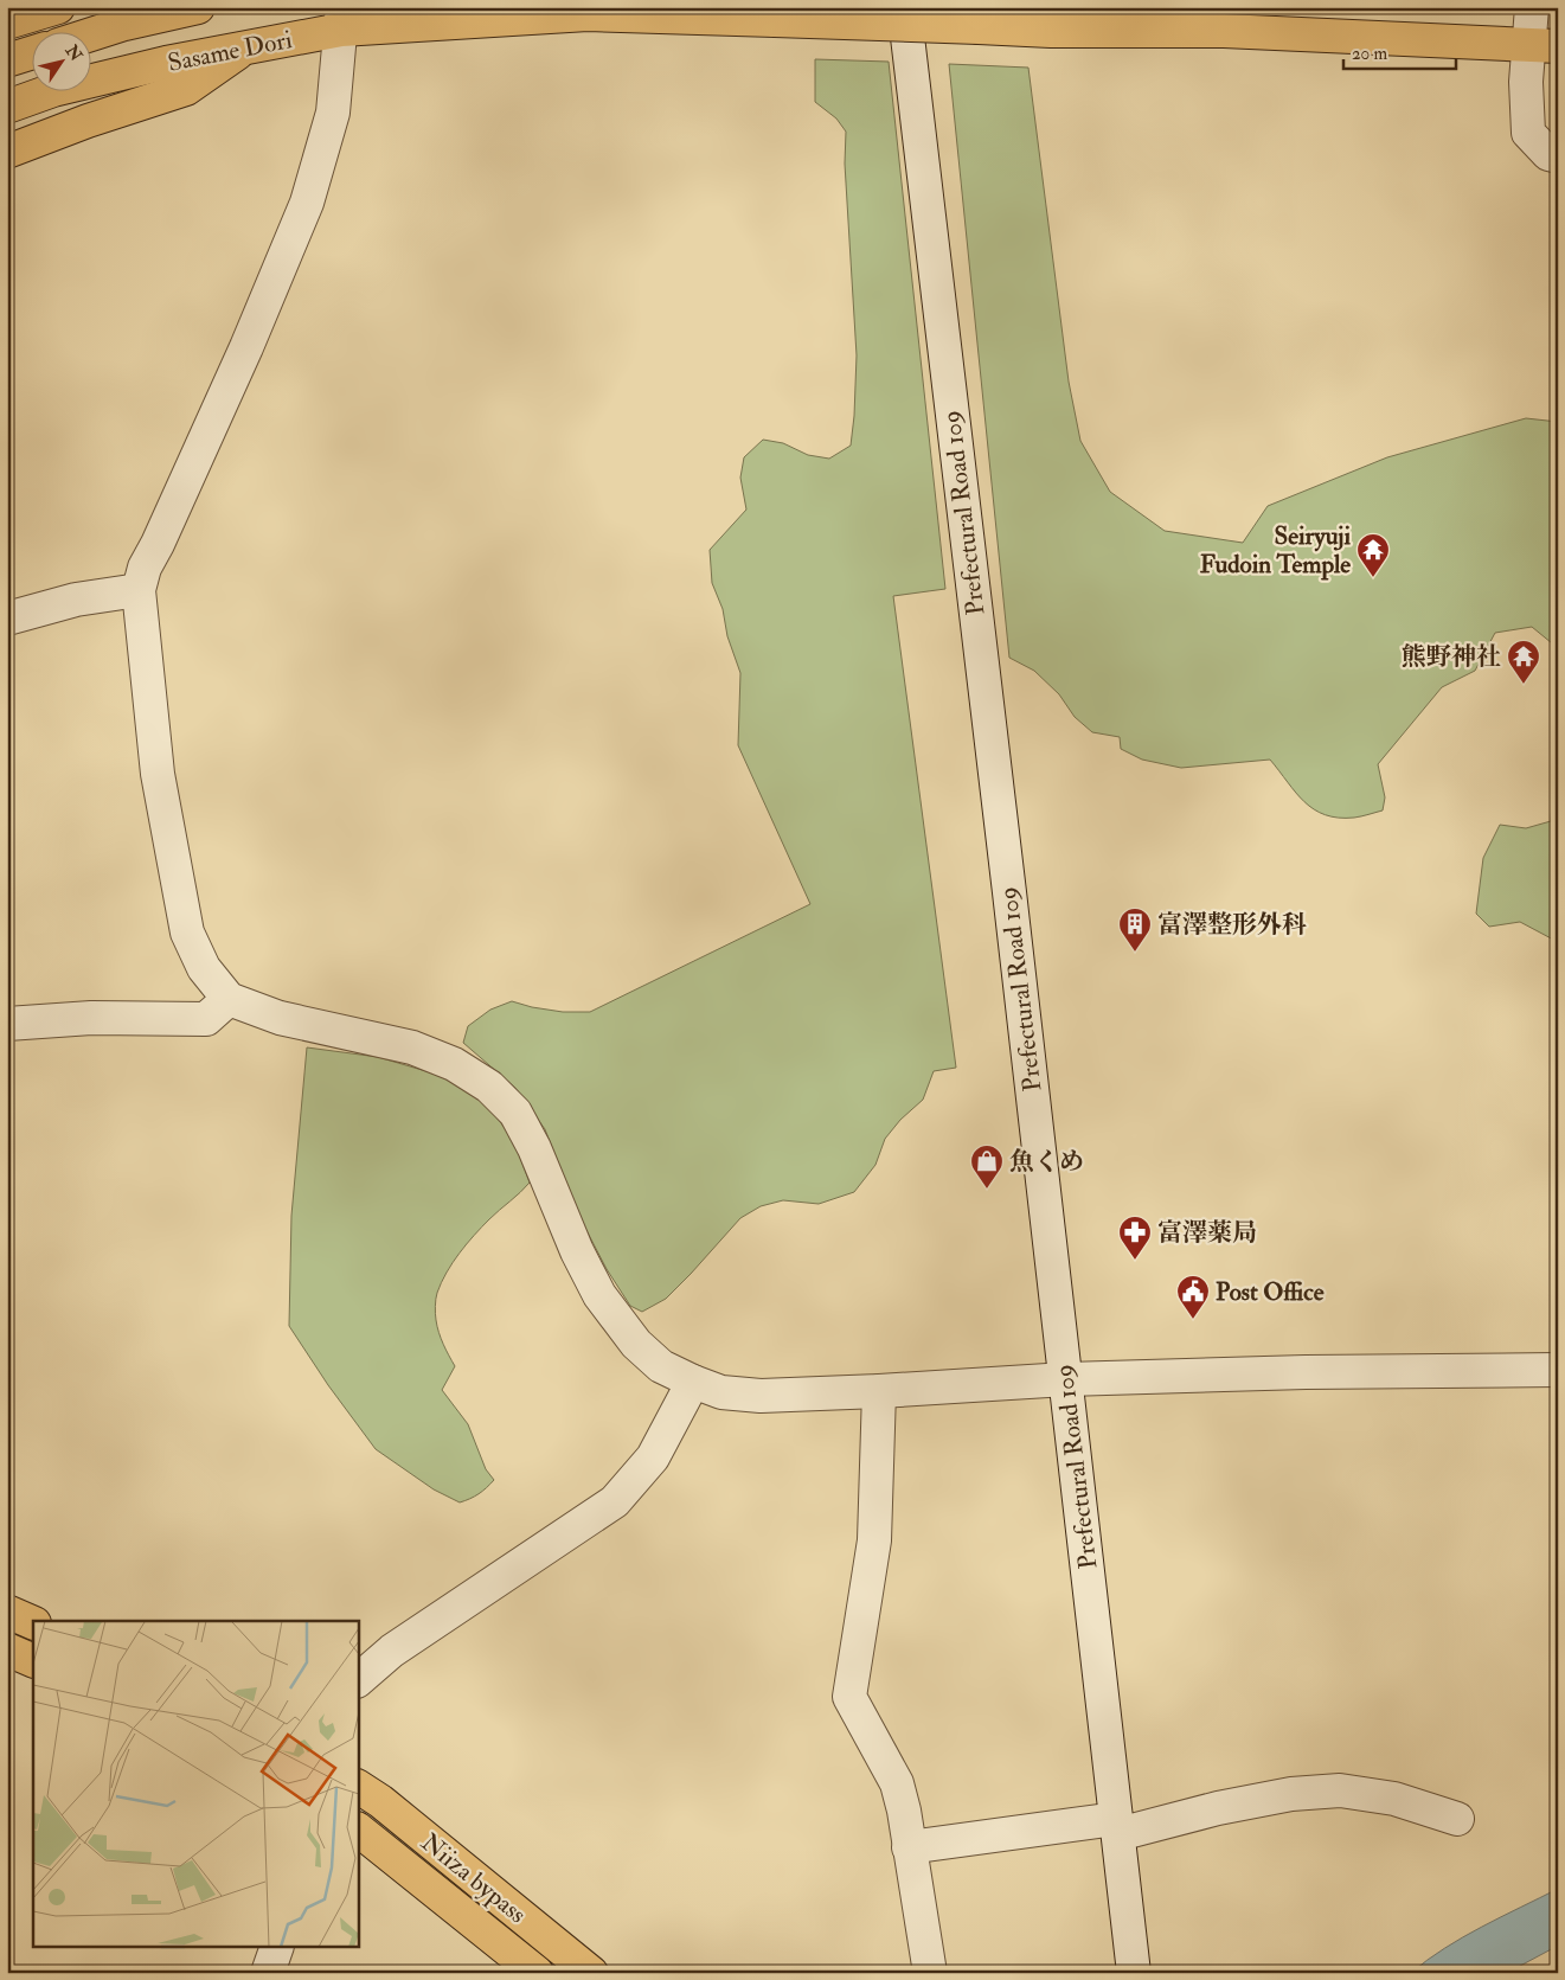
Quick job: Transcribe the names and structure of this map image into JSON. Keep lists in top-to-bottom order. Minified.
{"streets":{"main road":["Sasame Dori","Niiza bypass"],"street":["Prefectural Road 109"]},"places":{"temple":["Seiryuji Fudoin Temple","熊野神社"],"building":["富澤整形外科"],"shop":["魚くめ"],"pharmacy":["富澤薬局"],"public building":["Post Office"]},"scale_bar":"20 m","north":"top right"}
